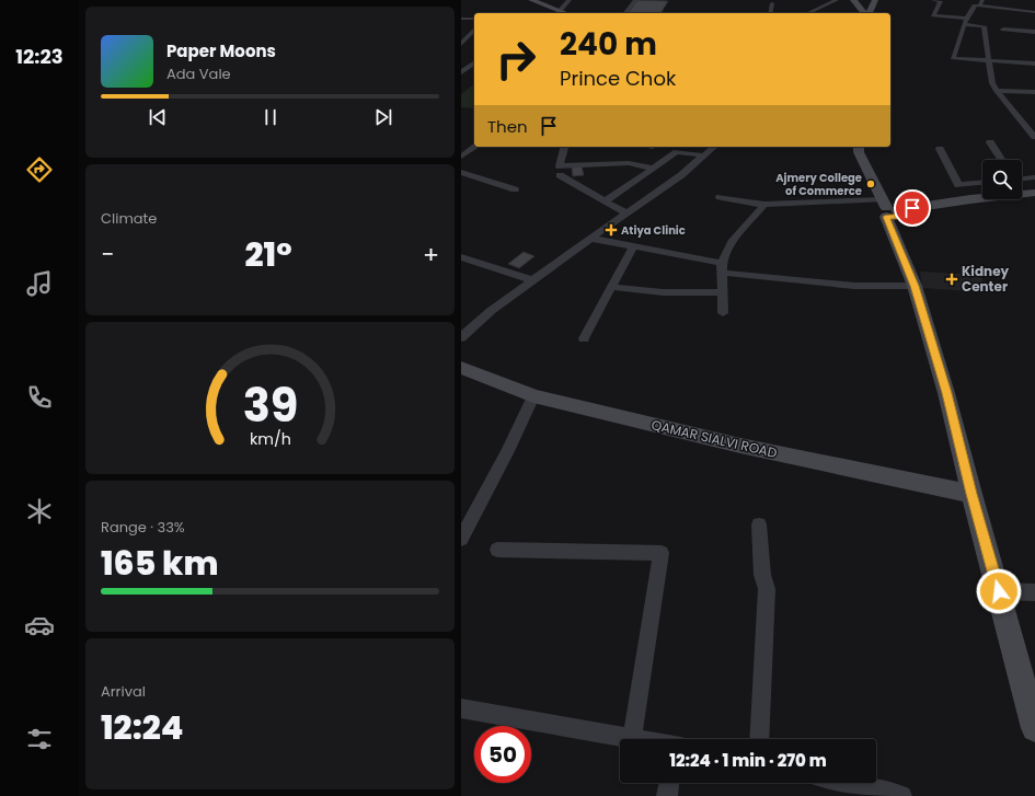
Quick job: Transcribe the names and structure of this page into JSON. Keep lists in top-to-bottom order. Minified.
{"streets":{"street":["QAMAR SIALVI ROAD"]},"places":{"other":["Ajmery College of Commerce"],"health":["Atiya Clinic","Kidney Center"]},"page":{"tabs":"12:23","turn":["240 m","Prince Chok"],"song":["Paper Moons","Ada Vale"],"then":"Then","tile":["Climate",["Range · 33%","165 km"],["Arrival","12:24"]],"heat":["−","21°","+"],"limit":"50","trip":"12:24 · 1 min · 270 m","gauge":["39","km/h"]}}
